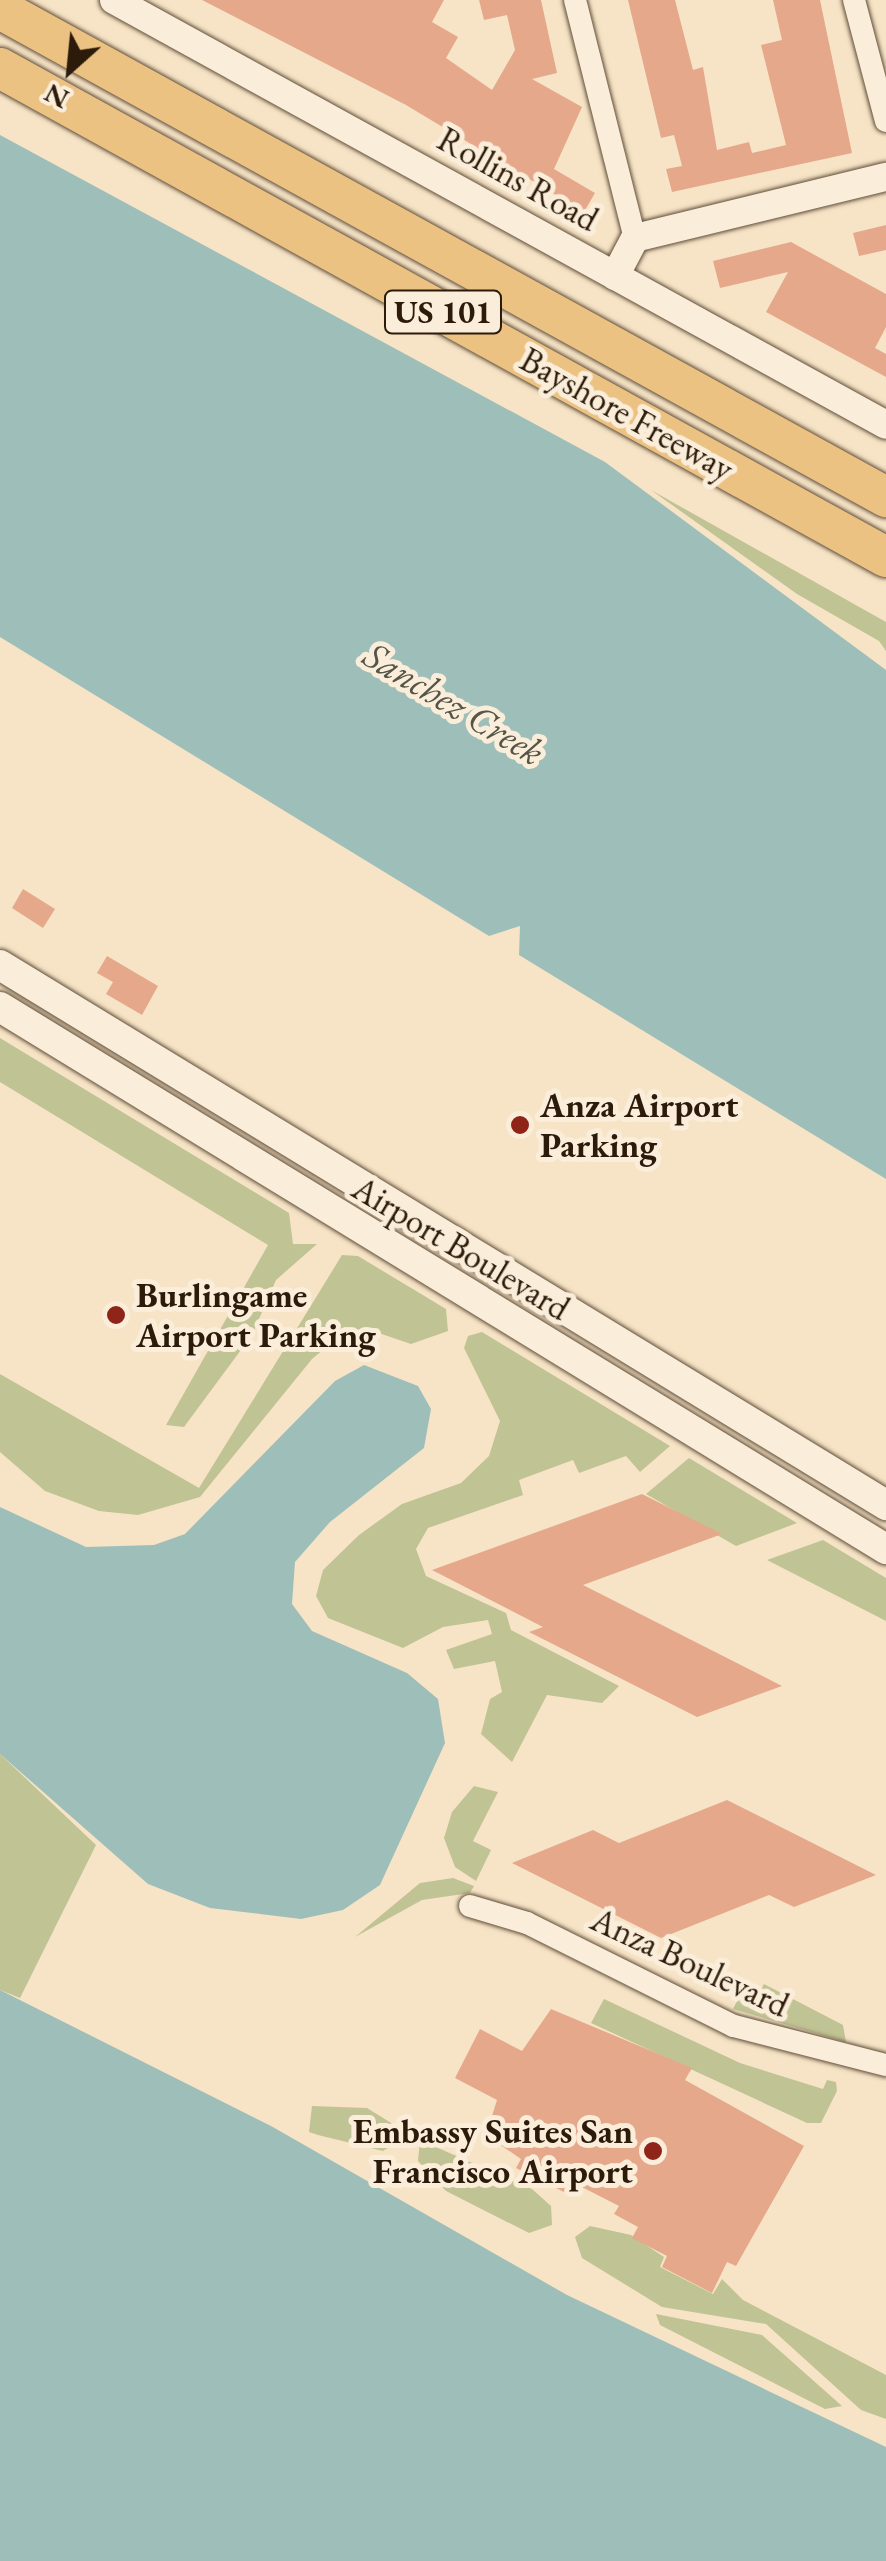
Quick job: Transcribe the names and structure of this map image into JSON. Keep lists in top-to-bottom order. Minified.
{"streets":{"highway":["US 101","Bayshore Freeway"],"main road":["Airport Boulevard"],"street":["Rollins Road","Anza Boulevard"]},"water":["Sanchez Creek"],"places":["Anza Airport Parking","Burlingame Airport Parking","Embassy Suites San Francisco Airport"],"north":"bottom left"}
